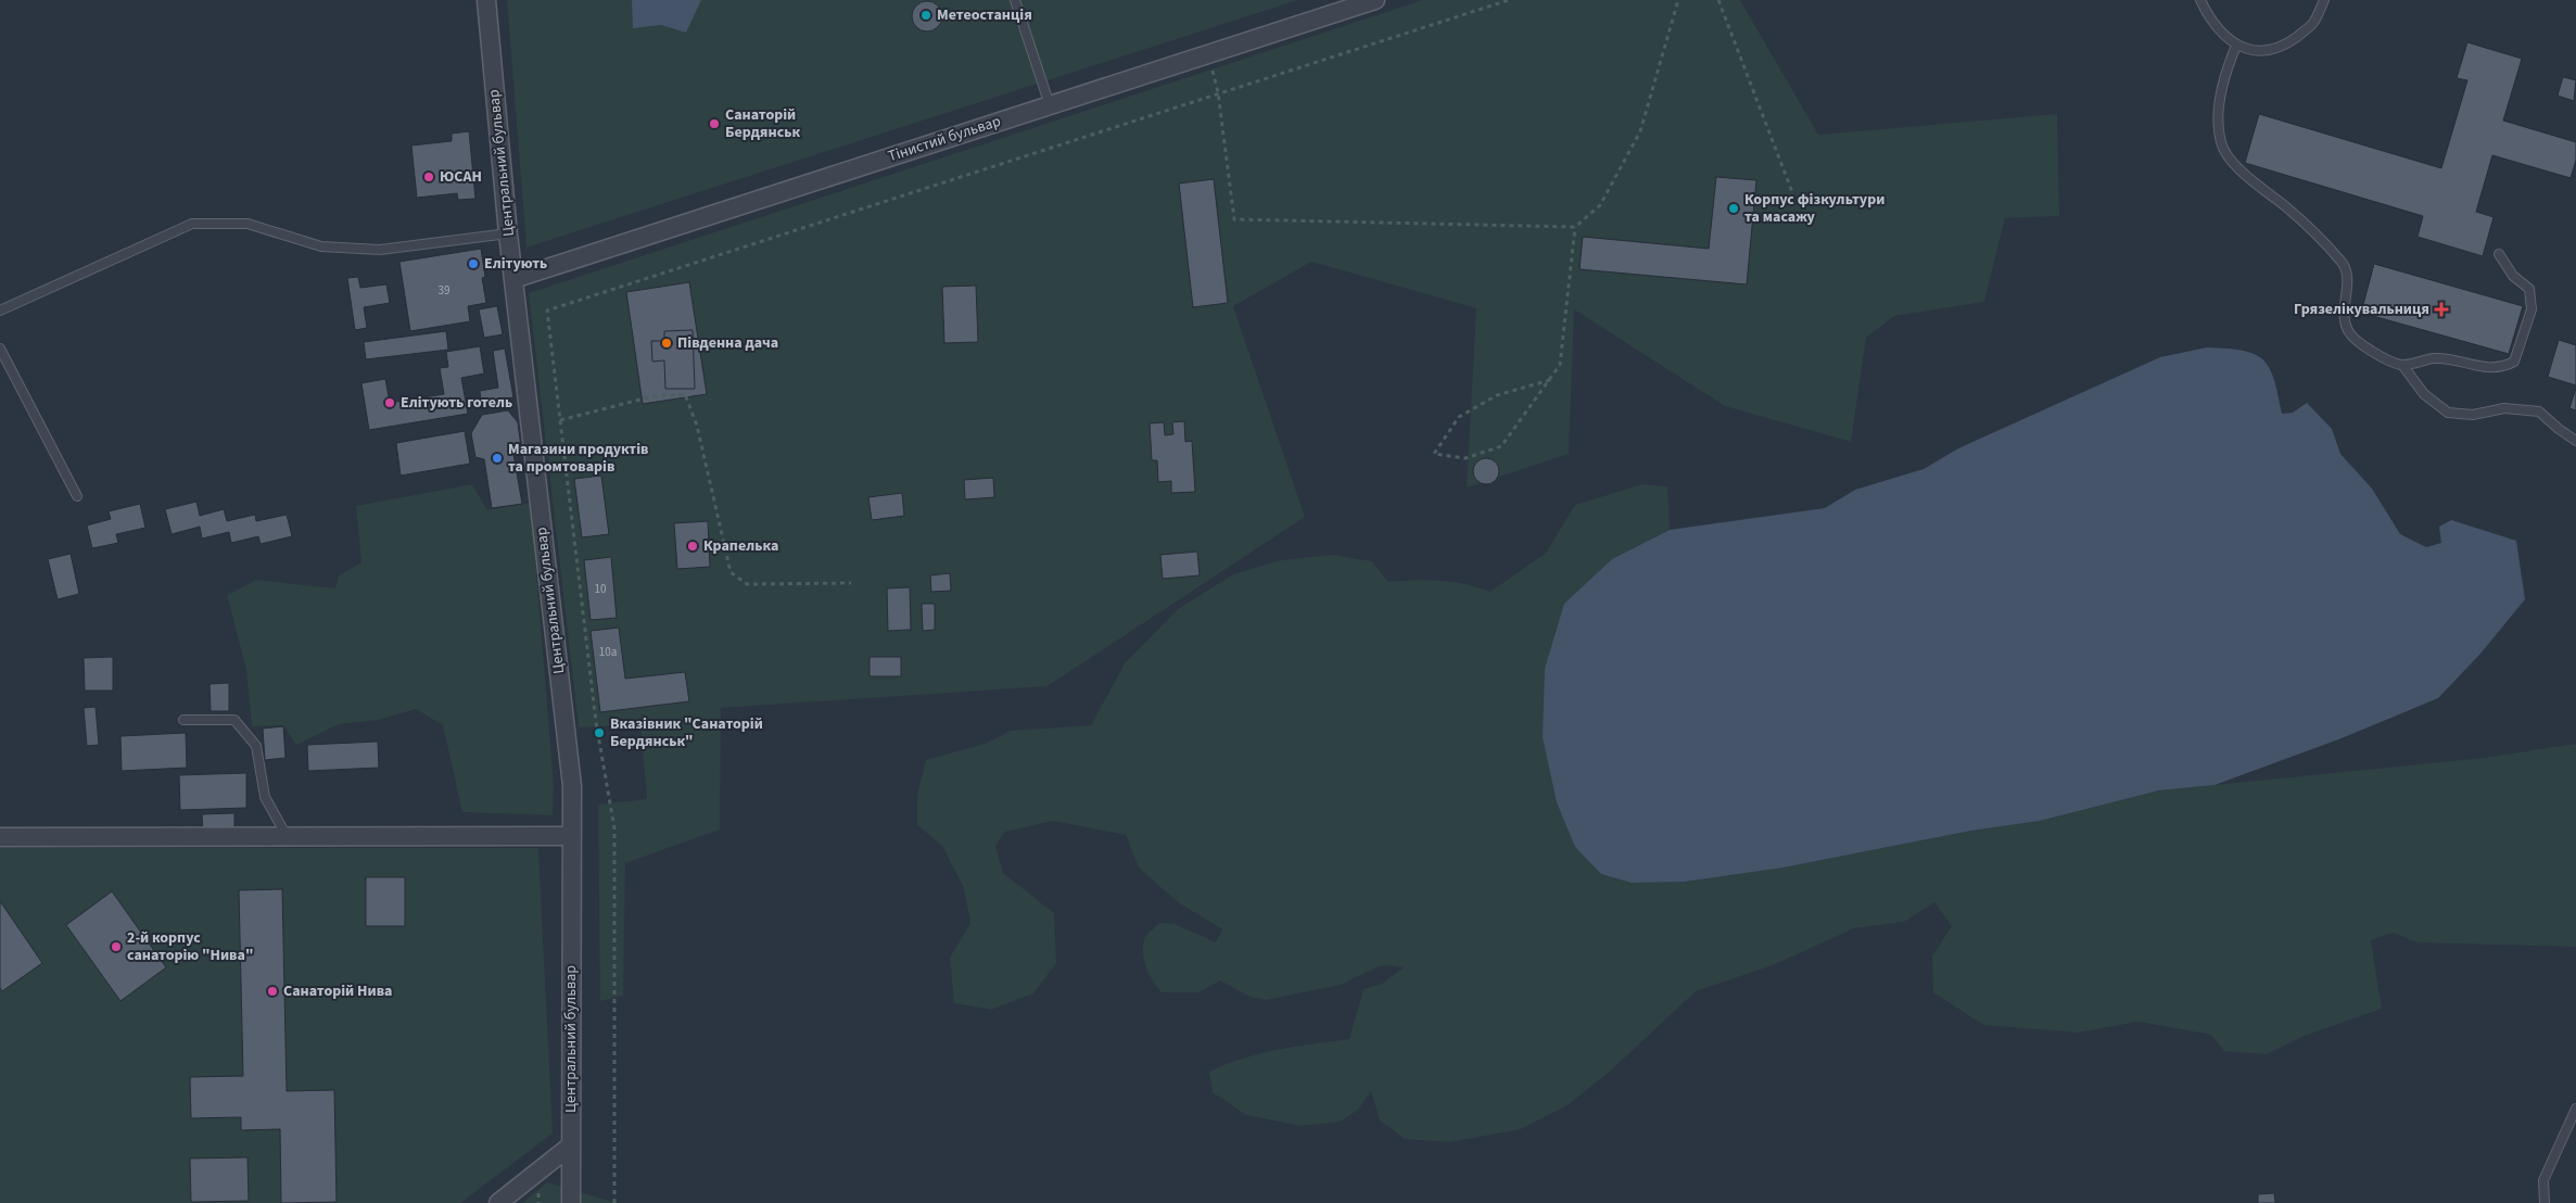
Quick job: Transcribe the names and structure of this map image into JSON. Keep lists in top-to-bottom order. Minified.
{"streets":{"street":["Тінистий бульвар","Центральний бульвар"]},"crossings":[["Тінистий бульвар","Центральний бульвар"]],"places":{"other":["Метеостанція","Санаторій Бердянськ","ЮСАН","Корпус фізкультури та масажу","Елітують","Південна дача","Елітують готель","Магазини продуктів та промтоварів","Крапелька","Вказівник \"Санаторій Бердянськ\"","2-й корпус санаторію \"Нива\"","Санаторій Нива"],"health":["Грязелікувальниця"]},"house_numbers":["39","10","10а"]}
